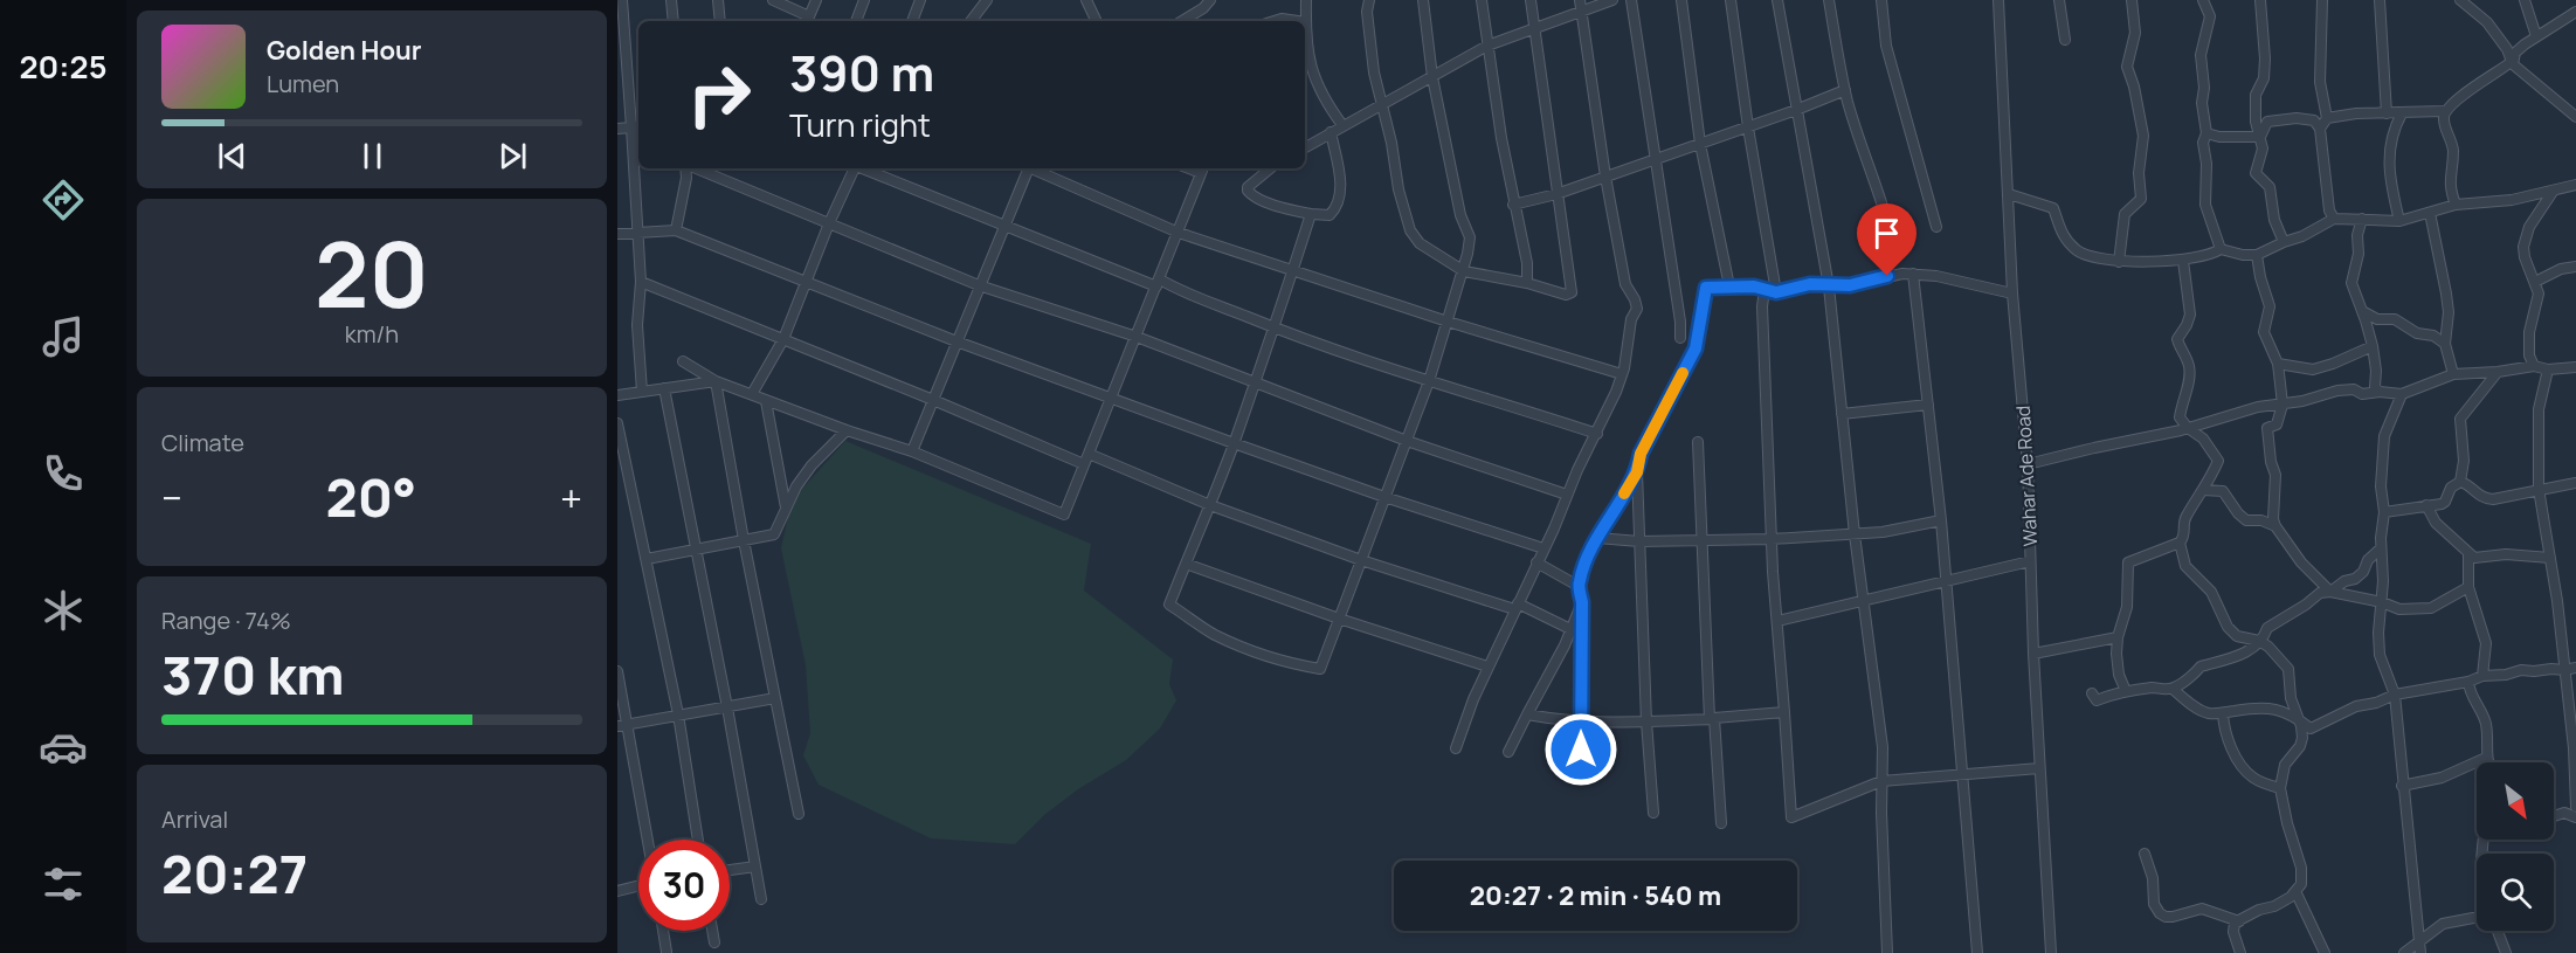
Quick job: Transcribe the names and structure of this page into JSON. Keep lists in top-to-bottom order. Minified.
{"streets":{"street":["Wahar Ade Road"]},"north":"bottom right","page":{"tabs":"20:25","turn":["390 m","Turn right"],"song":["Golden Hour","Lumen"],"tile":[["20","km/h"],"Climate",["Range · 74%","370 km"],["Arrival","20:27"]],"heat":["−","20°","+"],"limit":"30","trip":"20:27 · 2 min · 540 m"}}
